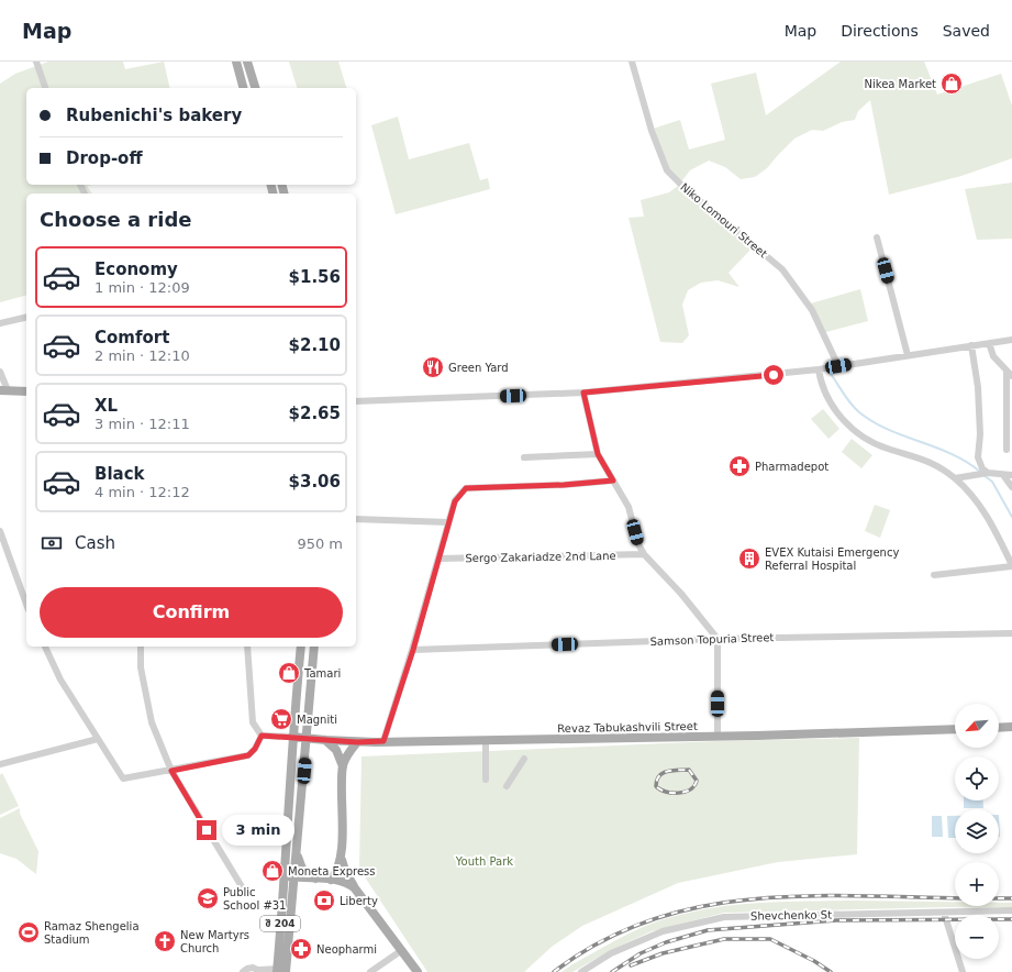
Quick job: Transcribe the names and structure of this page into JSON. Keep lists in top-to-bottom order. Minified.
{"streets":{"main road":["Revaz Tabukashvili Street","შ 204"],"street":["Niko Lomouri Street","Sergo Zakariadze 2nd Lane","Samson Topuria Street","Shevchenko St"]},"crossings":[["Revaz Tabukashvili Street","შ 204"]],"parks":["Youth Park"],"places":{"shop":["Nikea Market","Tamari","Moneta Express"],"restaurant":["Green Yard"],"pharmacy":["Pharmadepot","Neopharmi"],"building":["EVEX Kutaisi Emergency Referral Hospital"],"supermarket":["Magniti"],"school or university":["Public School #31"],"bank":["Liberty"],"sports":["Ramaz Shengelia Stadium"],"church":["New Martyrs Church"]},"north":"bottom left","page":{"header":"Map","nav":["Map","Directions","Saved"],"banner":["Rubenichi's bakery","Drop-off"],"heading":"Choose a ride","list":[{"name":"Economy","note":"1 min · 12:09","value":"$1.56"},{"name":"Comfort","note":"2 min · 12:10","value":"$2.10"},{"name":"XL","note":"3 min · 12:11","value":"$2.65"},{"name":"Black","note":"4 min · 12:12","value":"$3.06"}],"pay":["Cash","950 m"],"buttons":"Confirm","map_buttons":["+","−"],"bubble":"3 min"}}
